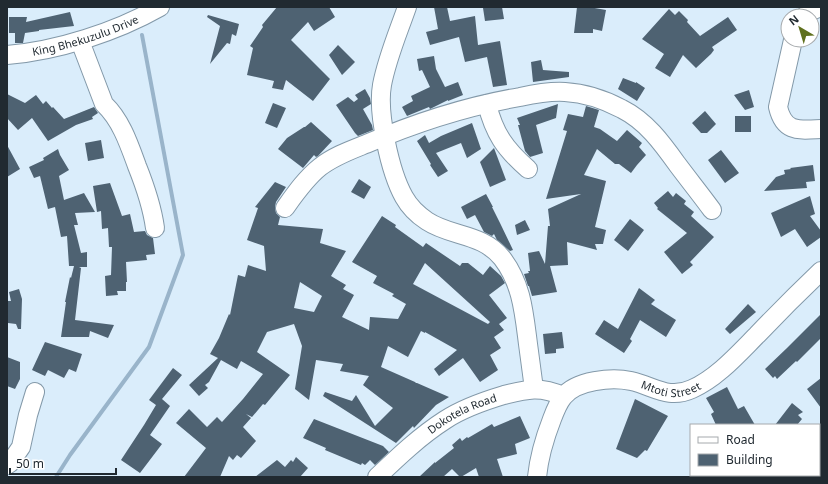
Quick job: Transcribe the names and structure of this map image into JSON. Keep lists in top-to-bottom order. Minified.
{"streets":{"street":["King Bhekuzulu Drive","Mtoti Street","Dokotela Road"]},"crossings":[["Mtoti Street","Dokotela Road"]],"legend":["Road","Building"],"scale_bar":"50 m","north":"top left"}
